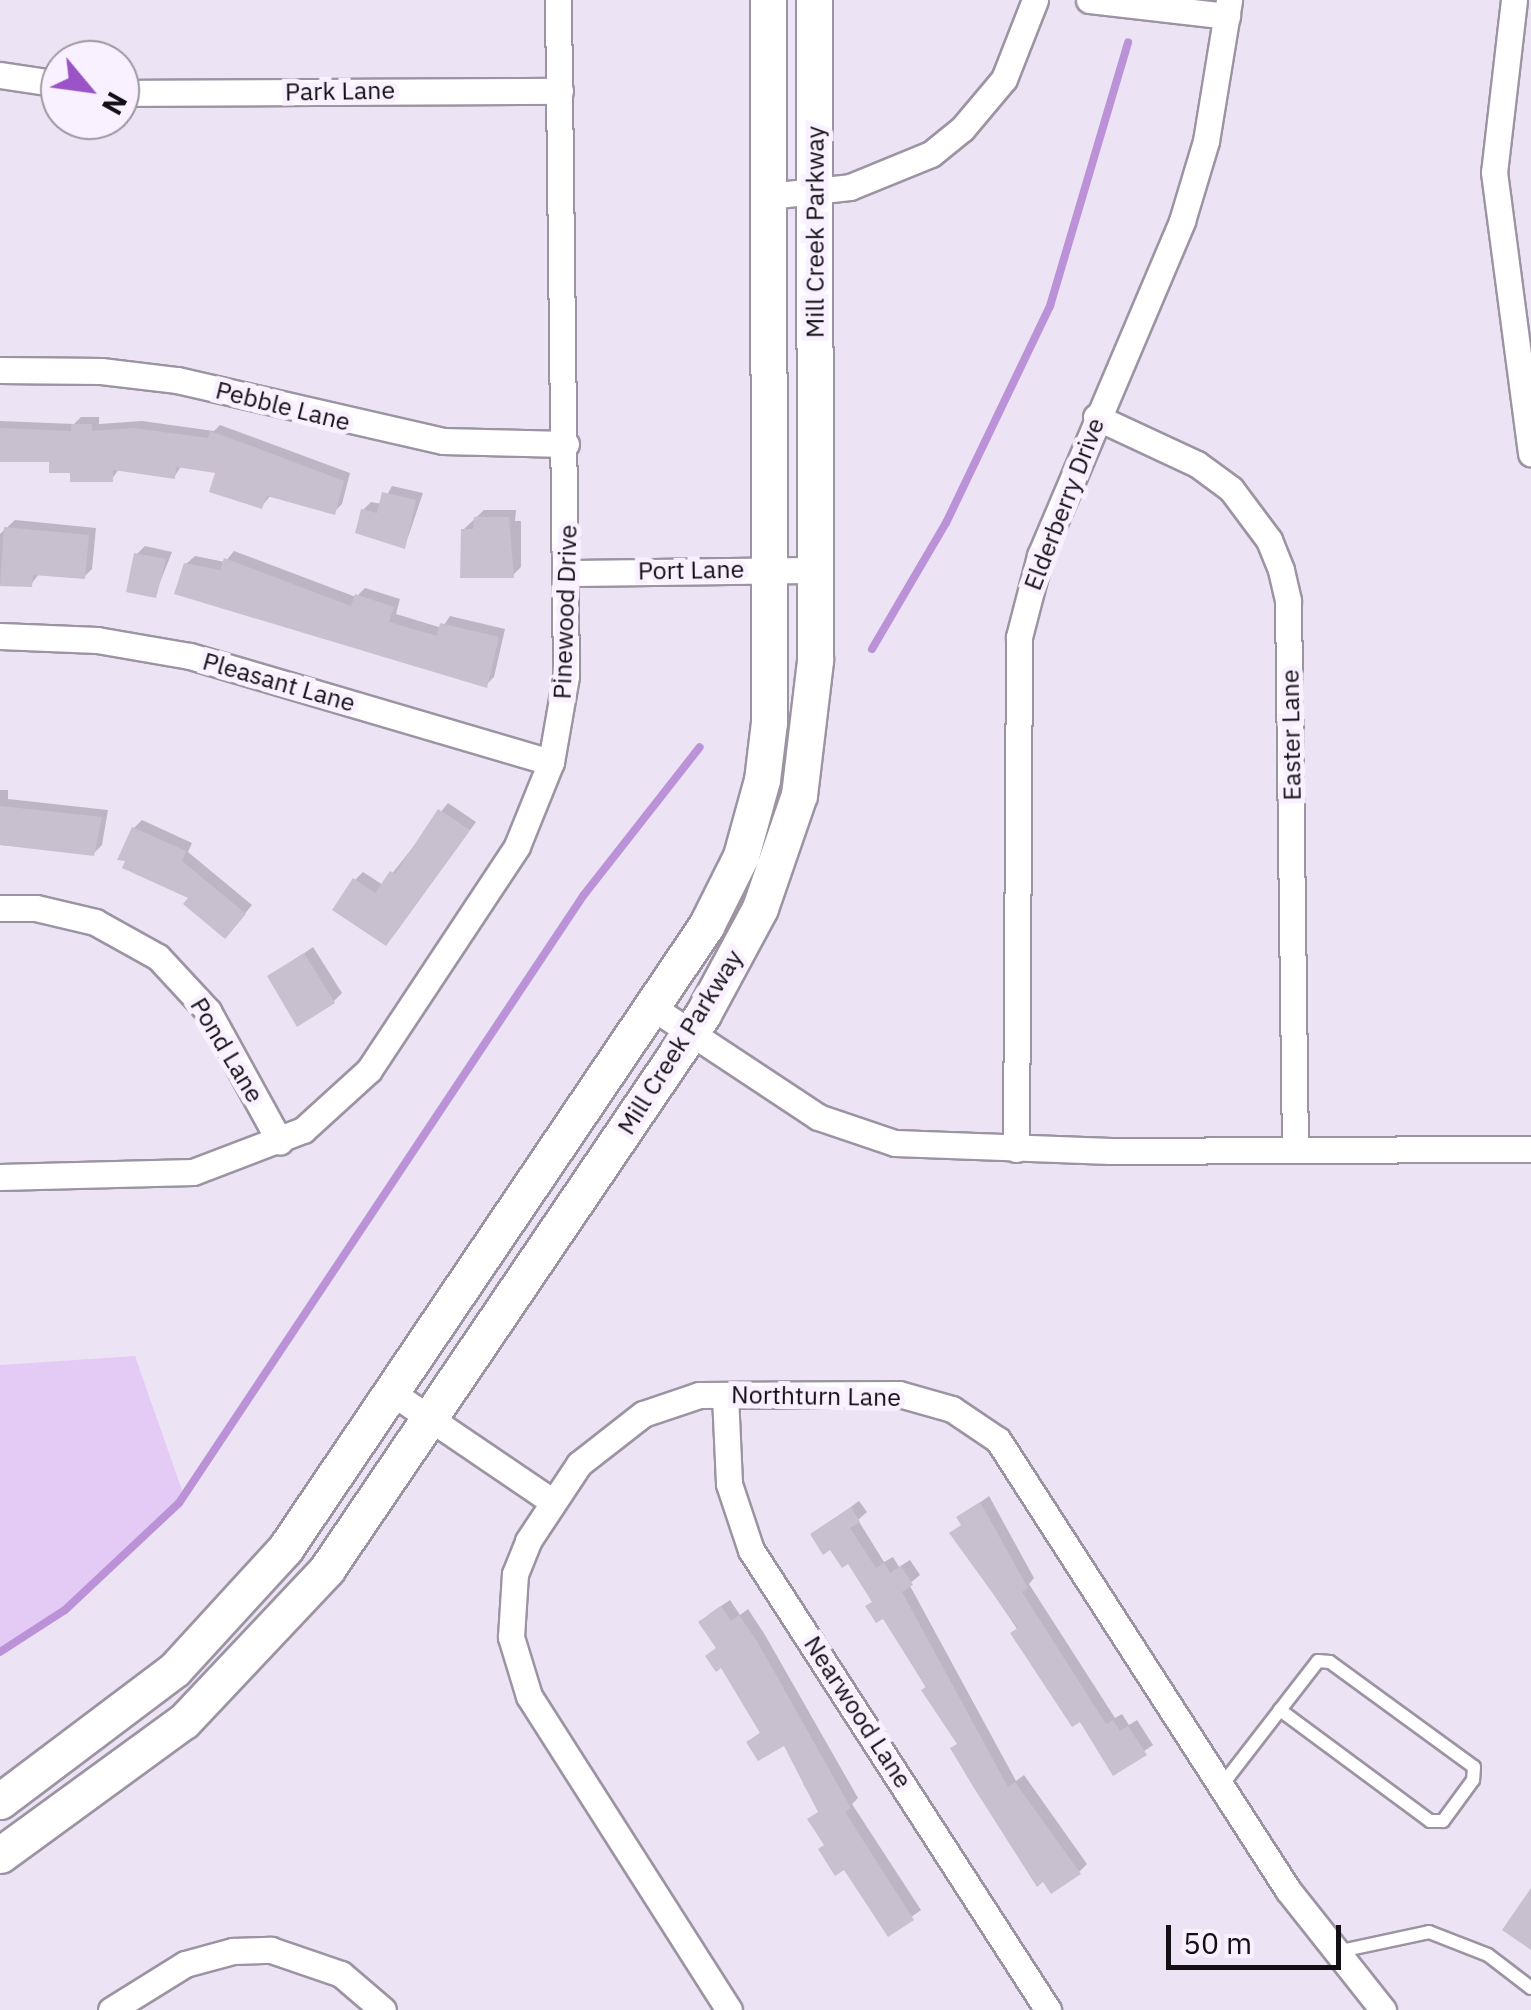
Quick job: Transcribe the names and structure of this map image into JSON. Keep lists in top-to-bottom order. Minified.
{"streets":{"main road":["Mill Creek Parkway"],"street":["Park Lane","Pebble Lane","Elderberry Drive","Port Lane","Pinewood Drive","Pleasant Lane","Easter Lane","Pond Lane","Northturn Lane","Nearwood Lane"]},"crossings":[["Park Lane","Pinewood Drive"],["Mill Creek Parkway","Port Lane"],["Pebble Lane","Pinewood Drive"],["Elderberry Drive","Easter Lane"],["Port Lane","Pinewood Drive"],["Pinewood Drive","Pleasant Lane"],["Pinewood Drive","Pond Lane"],["Northturn Lane","Nearwood Lane"]],"scale_bar":"50 m","north":"bottom right"}
